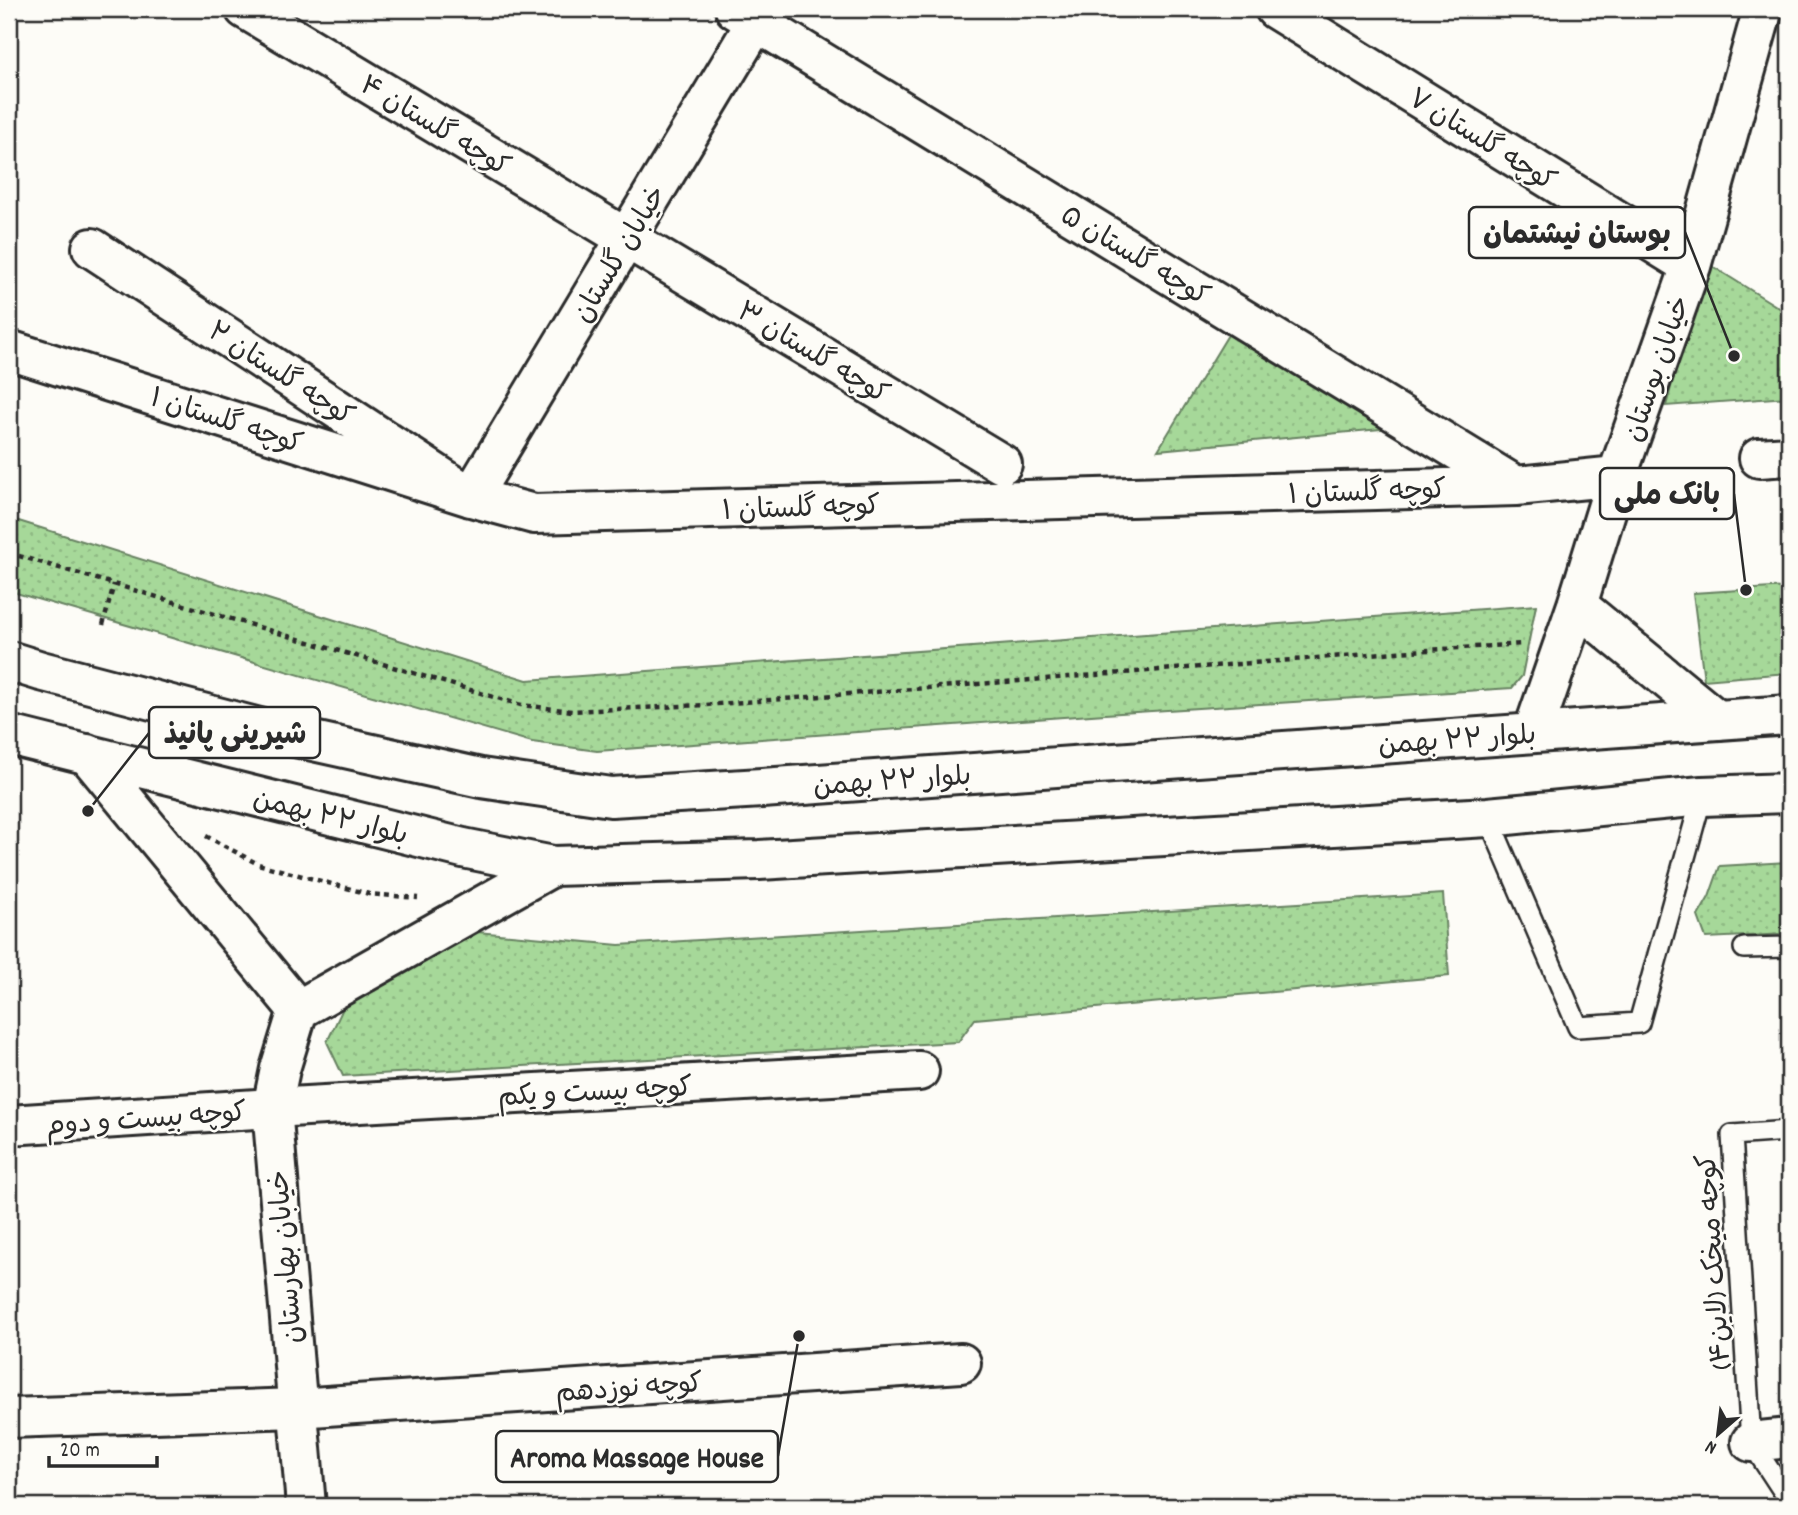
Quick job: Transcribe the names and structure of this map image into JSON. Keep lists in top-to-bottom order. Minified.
{"streets":{"street":["کوچه گلستان ۴","کوچه گلستان ۷","خیابان گلستان","کوچه گلستان ۵","کوچه گلستان ۳","خیابان بوستان","کوچه گلستان ۲","کوچه گلستان ۱","بلوار ۲۲ بهمن","کوچه بیست و یکم","کوچه بیست و دوم","خیابان بهارستان","کوچه نوزدهم"],"lane":["کوچه میخک (لاین۴)"]},"crossings":[["کوچه گلستان ۴","خیابان گلستان"],["کوچه گلستان ۴","کوچه گلستان ۳"],["کوچه گلستان ۷","خیابان بوستان"],["خیابان گلستان","کوچه گلستان ۵"],["خیابان گلستان","کوچه گلستان ۳"],["خیابان گلستان","کوچه گلستان ۲"],["خیابان گلستان","کوچه گلستان ۱"],["کوچه گلستان ۵","کوچه گلستان ۱"],["خیابان بوستان","کوچه گلستان ۱"],["خیابان بوستان","بلوار ۲۲ بهمن"],["کوچه گلستان ۲","کوچه گلستان ۱"],["کوچه بیست و یکم","کوچه بیست و دوم"],["کوچه بیست و یکم","خیابان بهارستان"],["کوچه بیست و دوم","خیابان بهارستان"],["خیابان بهارستان","کوچه نوزدهم"]],"places":["بوستان نیشتمان","بانک ملی","شیرینی پانیذ","Aroma Massage House"],"scale_bar":"20 m","north":"bottom left"}
